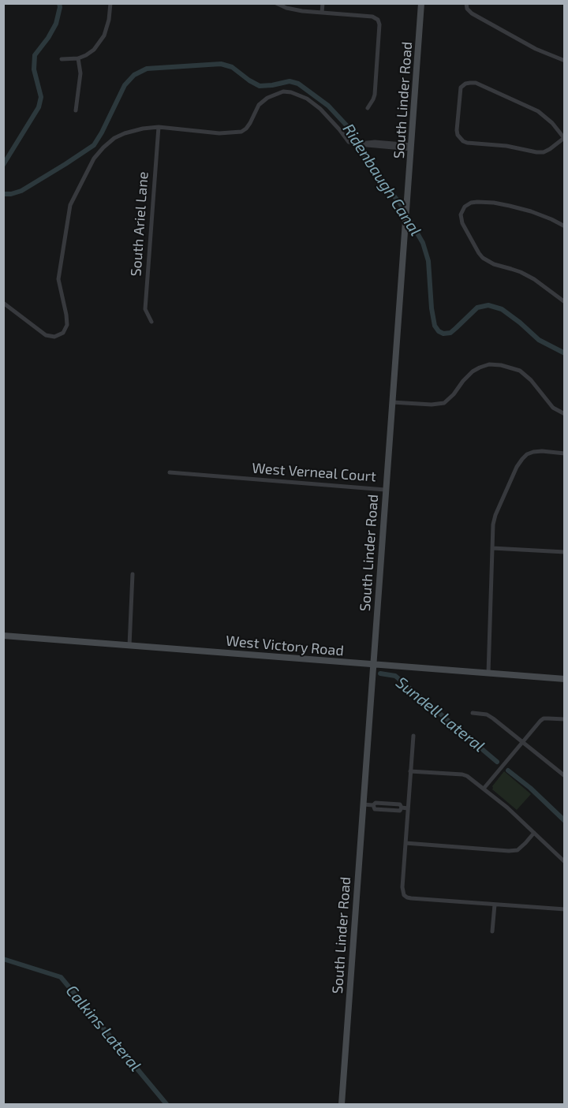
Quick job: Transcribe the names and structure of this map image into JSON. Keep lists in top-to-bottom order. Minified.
{"streets":{"street":["South Linder Road","South Ariel Lane","West Verneal Court","West Victory Road"]},"crossings":[["South Linder Road","West Verneal Court"],["South Linder Road","West Victory Road"]],"water":["Ridenbaugh Canal","Sundell Lateral","Calkins Lateral"]}
